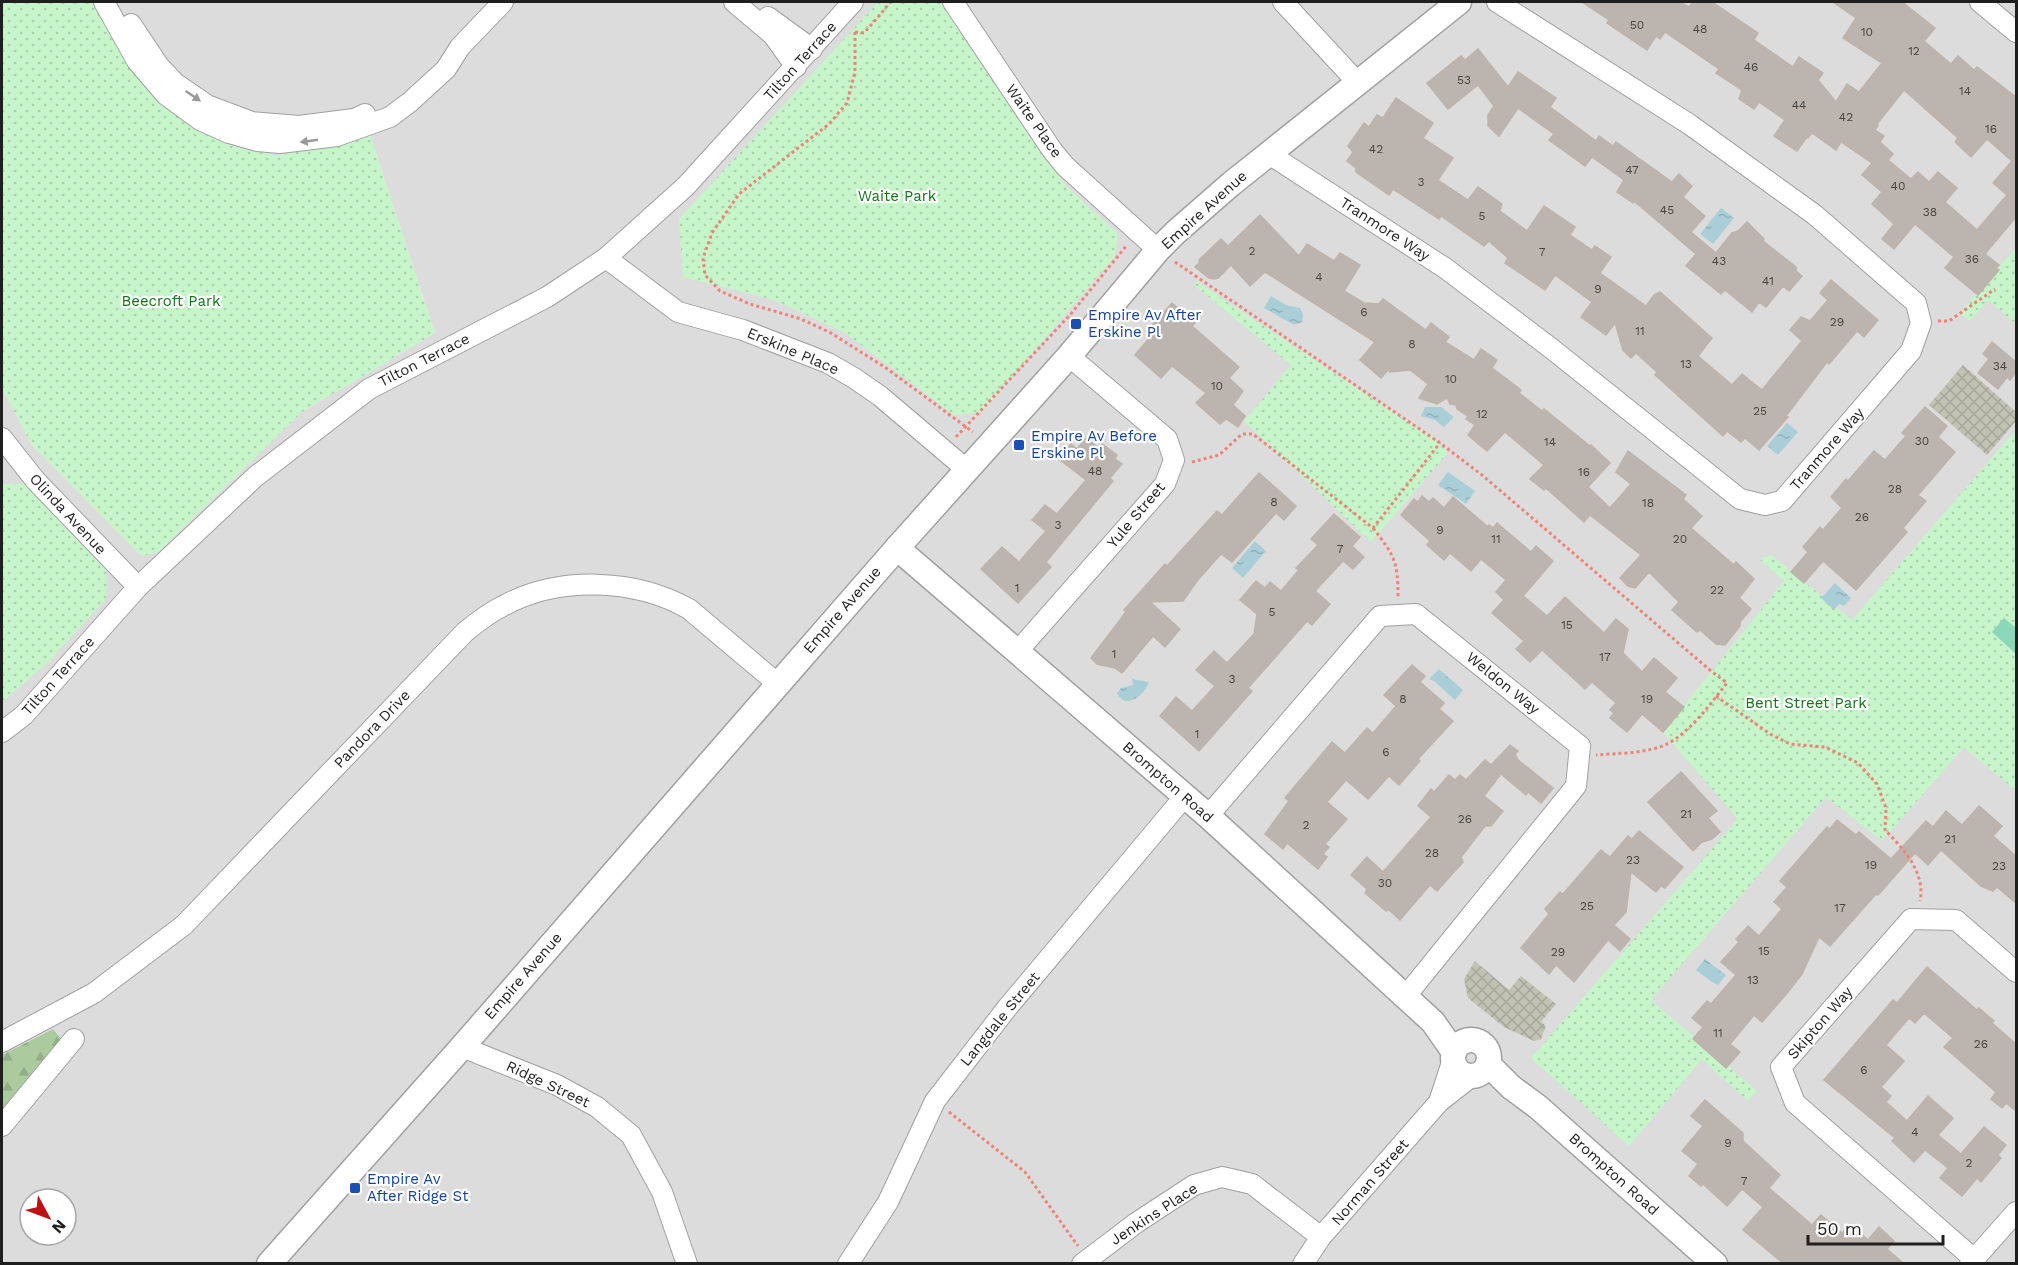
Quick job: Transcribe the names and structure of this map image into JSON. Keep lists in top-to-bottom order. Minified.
{"streets":{"street":["Tilton Terrace","Waite Place","Empire Avenue","Tranmore Way","Erskine Place","Olinda Avenue","Yule Street","Weldon Way","Pandora Drive","Brompton Road","Langdale Street","Skipton Way","Ridge Street","Norman Street","Jenkins Place"]},"crossings":[["Tilton Terrace","Erskine Place"],["Tilton Terrace","Olinda Avenue"],["Waite Place","Empire Avenue"],["Empire Avenue","Tranmore Way"],["Empire Avenue","Erskine Place"],["Empire Avenue","Pandora Drive"],["Empire Avenue","Brompton Road"],["Empire Avenue","Ridge Street"],["Yule Street","Brompton Road"],["Weldon Way","Brompton Road"],["Brompton Road","Langdale Street"],["Brompton Road","Norman Street"],["Norman Street","Jenkins Place"]],"parks":["Waite Park","Beecroft Park","Bent Street Park"],"places":{"transit":["Empire Av After Erskine Pl","Empire Av Before Erskine Pl","Empire Av After Ridge St"]},"house_numbers":["50","48","10","12","46","53","14","44","42","16","42","47","3","40","45","38","5","2","7","36","43","4","41","9","6","29","11","8","13","34","10","10","25","12","30","14","48","16","28","8","18","26","3","9","11","20","7","1","22","5","15","1","17","3","8","19","1","6","21","26","2","21","28","23","19","23","30","25","17","15","29","13","11","26","6","4","9","2","7"],"scale_bar":"50 m","north":"bottom right"}
